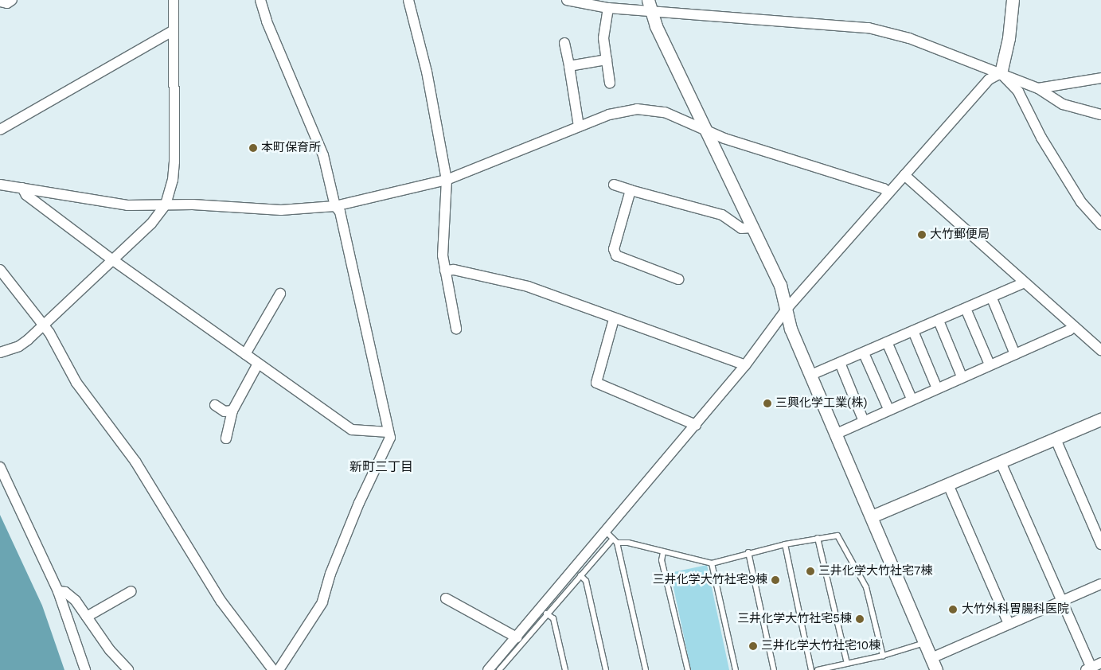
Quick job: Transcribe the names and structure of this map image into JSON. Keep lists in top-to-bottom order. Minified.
{"districts":["新町三丁目"],"places":["本町保育所","大竹郵便局","三興化学工業(株)","三井化学大竹社宅7棟","三井化学大竹社宅9棟","大竹外科胃腸科医院","三井化学大竹社宅5棟","三井化学大竹社宅10棟"]}
